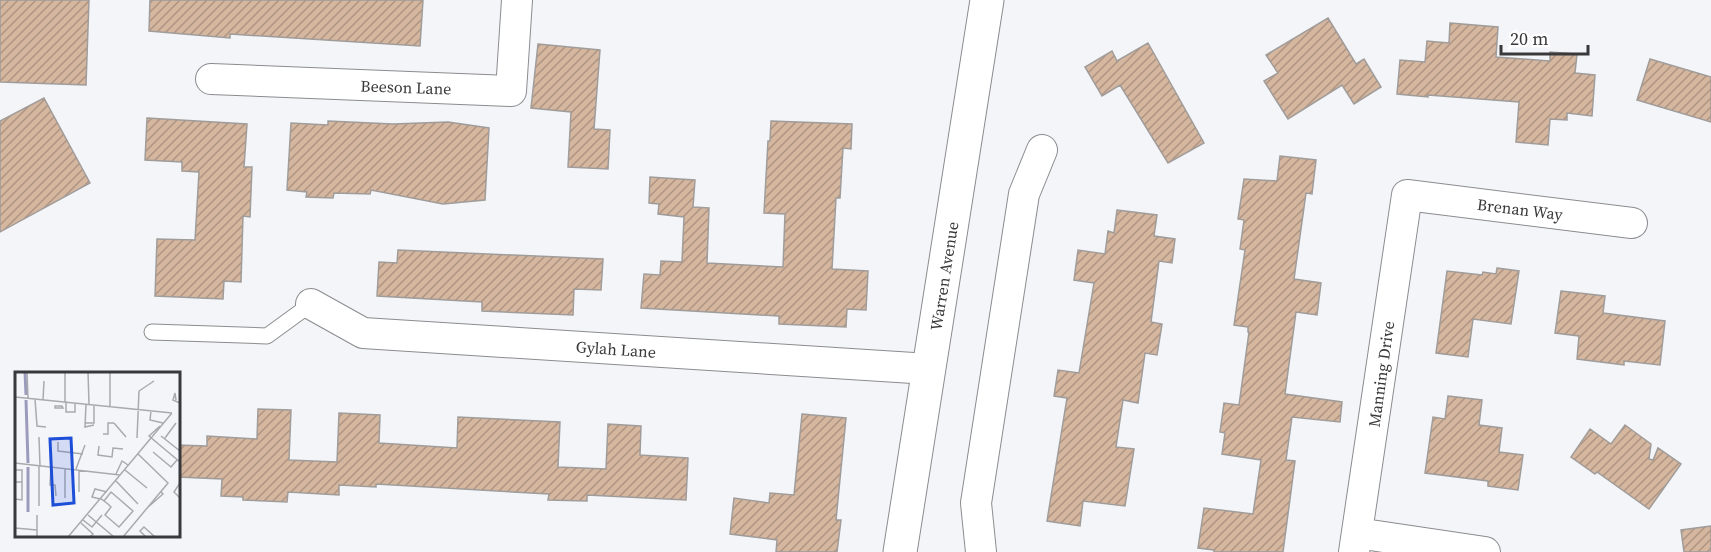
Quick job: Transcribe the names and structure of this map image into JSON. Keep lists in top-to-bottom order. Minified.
{"streets":{"street":["Beeson Lane","Brenan Way","Warren Avenue","Gylah Lane","Manning Drive"]},"crossings":[["Brenan Way","Manning Drive"],["Warren Avenue","Gylah Lane"]],"scale_bar":"20 m"}
